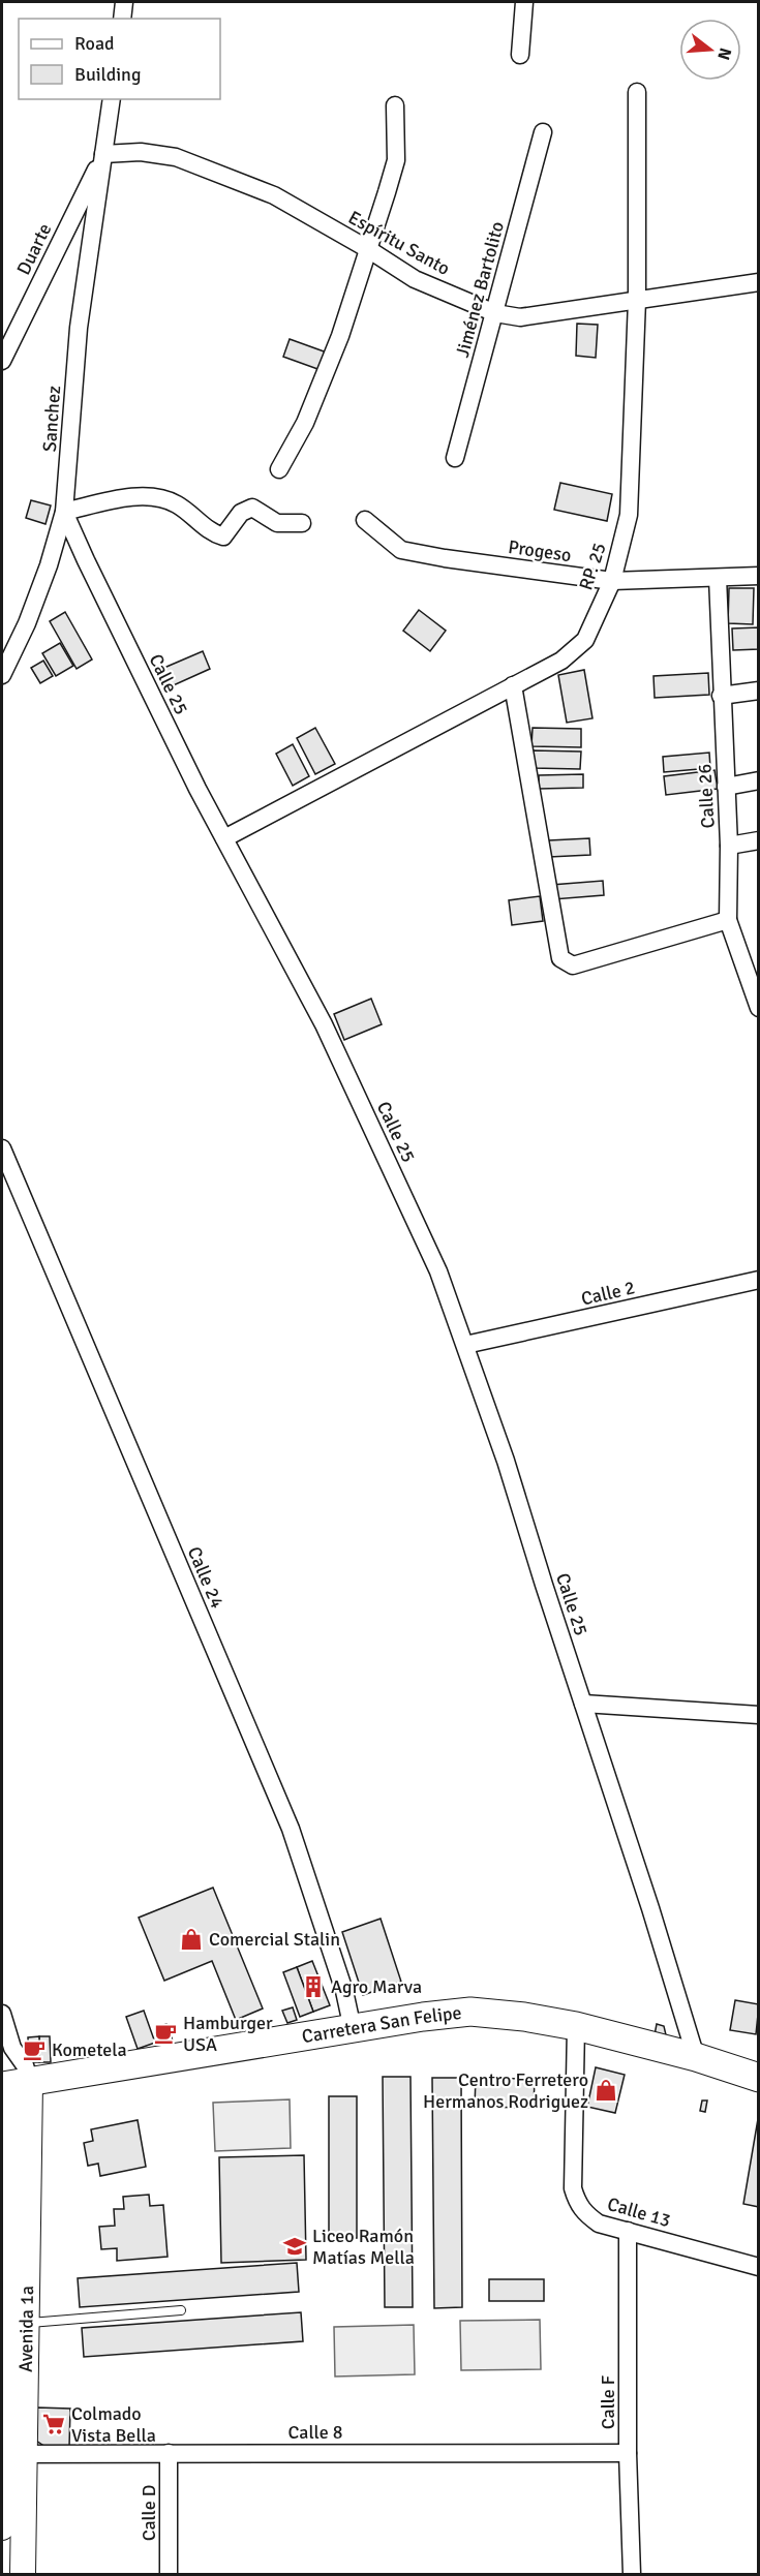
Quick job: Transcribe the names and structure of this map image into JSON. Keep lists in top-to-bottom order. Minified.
{"streets":{"main road":["Carretera San Felipe","Avenida 1a"],"street":["Espíritu Santo","Duarte","Jiménez Bartolito","Sanchez","Progeso","RP. 25","Calle 25","Calle 26","Calle 2","Calle 24","Calle 13","Calle F","Calle 8","Calle D"]},"crossings":[["Espíritu Santo","Duarte"],["Espíritu Santo","Jiménez Bartolito"],["Espíritu Santo","Sanchez"],["Espíritu Santo","RP. 25"],["Duarte","Sanchez"],["Sanchez","Calle 25"],["Progeso","RP. 25"],["Progeso","Calle 26"],["RP. 25","Calle 25"],["Calle 25","Calle 2"],["Calle 25","Carretera San Felipe"],["Calle 24","Carretera San Felipe"],["Carretera San Felipe","Calle 13"],["Carretera San Felipe","Avenida 1a"],["Calle 13","Calle F"],["Avenida 1a","Calle 8"],["Calle F","Calle 8"],["Calle 8","Calle D"]],"places":{"shop":["Comercial Stalin","Centro Ferretero Hermanos Rodriguez"],"building":["Agro Marva"],"cafe":["Hamburger USA","Kometela"],"school or university":["Liceo Ramón Matías Mella"],"supermarket":["Colmado Vista Bella"]},"legend":["Road","Building"],"north":"right"}
